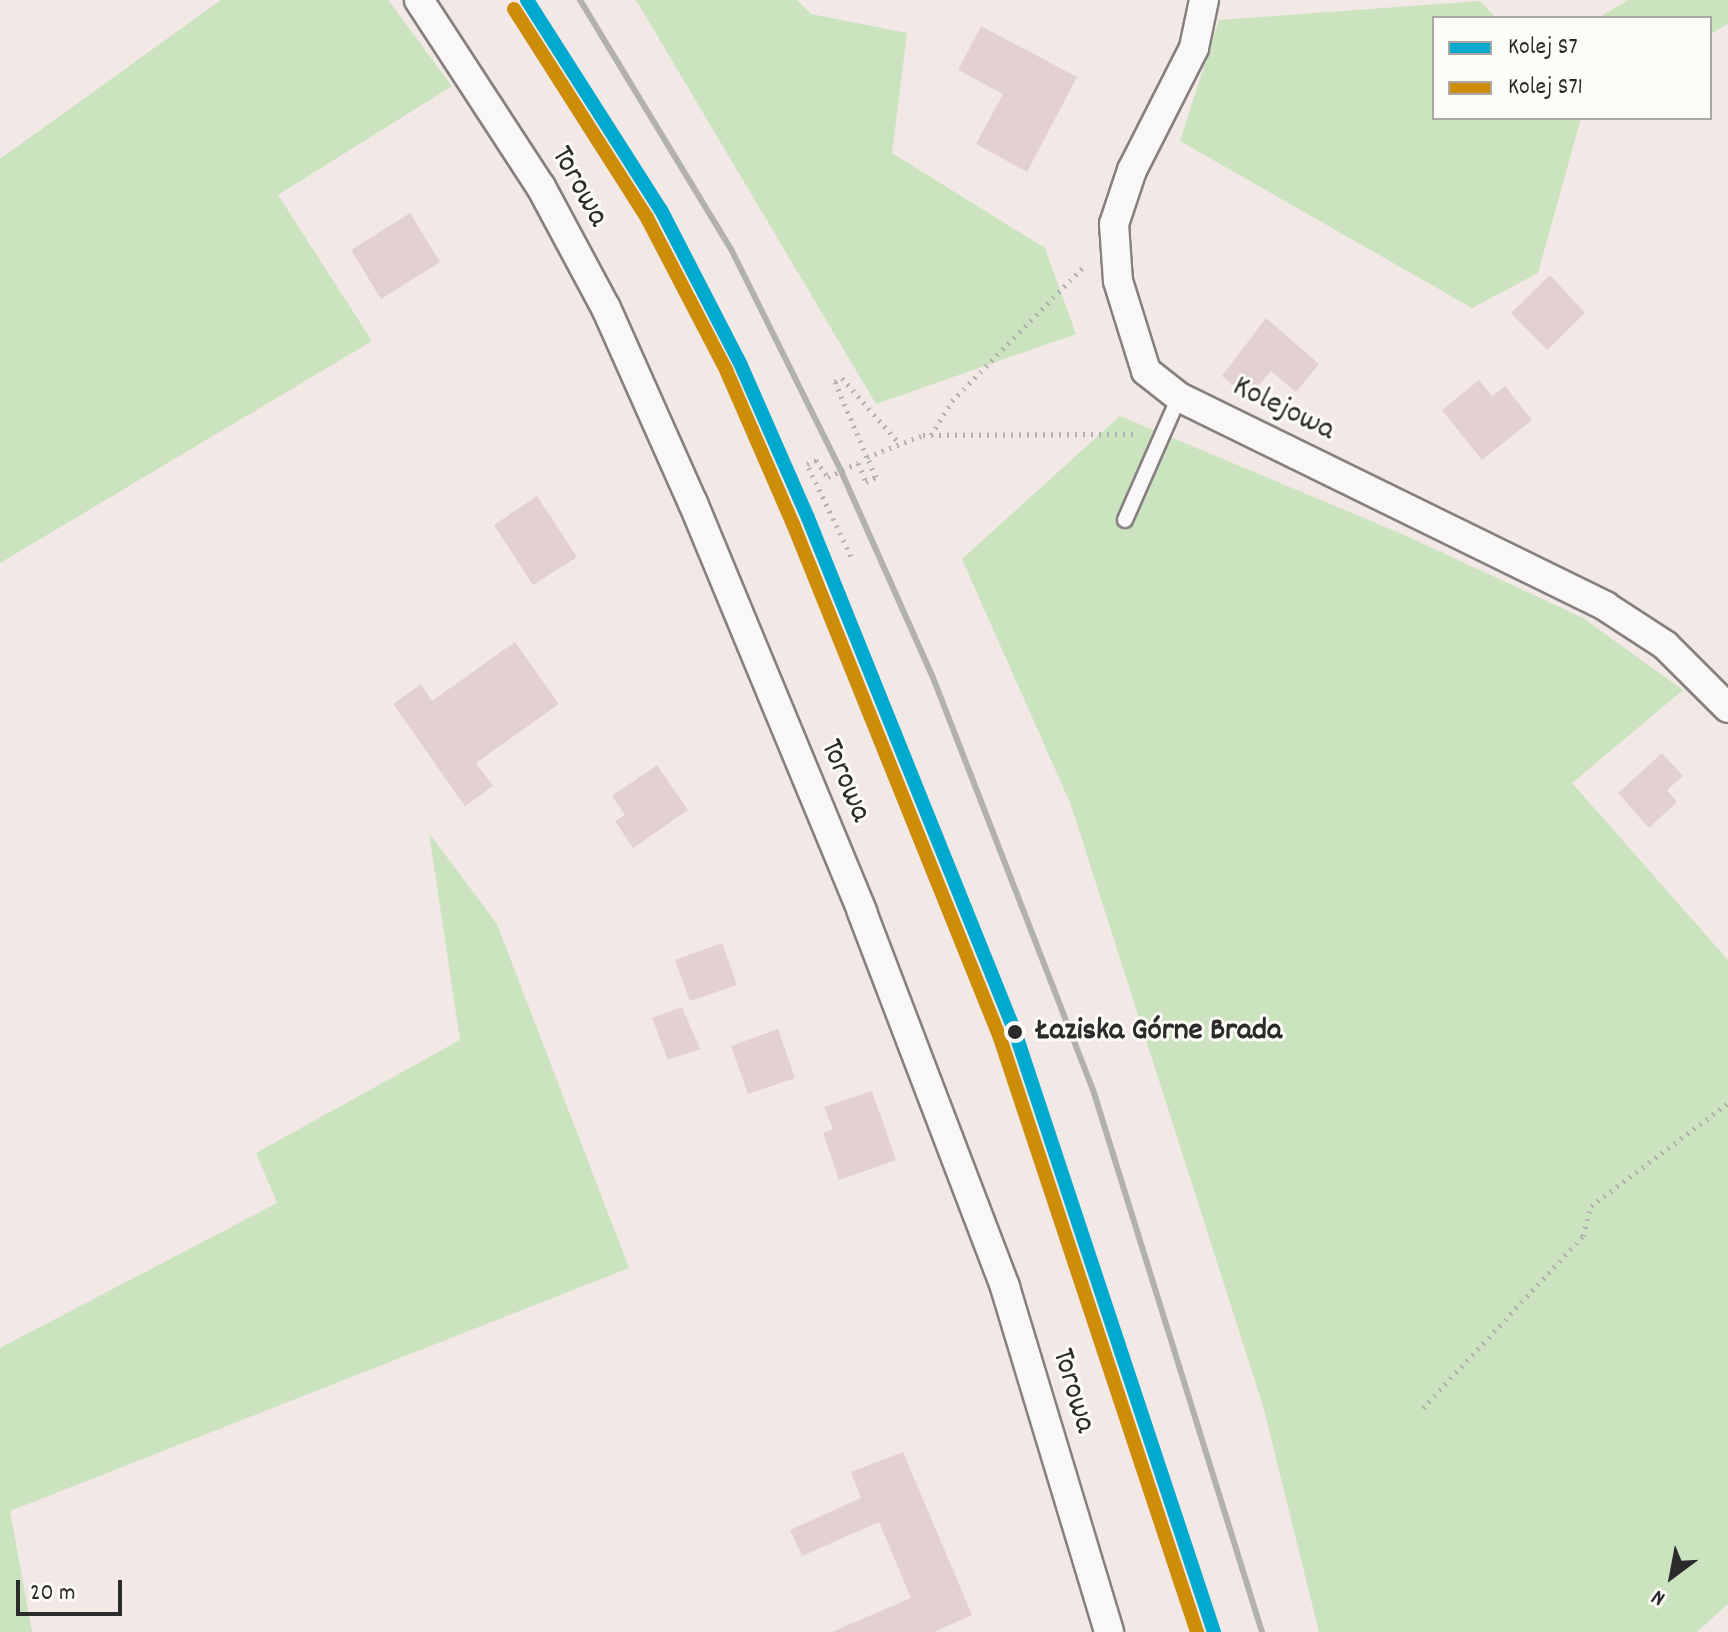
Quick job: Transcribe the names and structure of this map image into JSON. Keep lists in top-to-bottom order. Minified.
{"streets":{"street":["Torowa","Kolejowa"]},"places":["Łaziska Górne Brada"],"lines":["rail line S7","rail line S71"],"legend":["Kolej S7","Kolej S71"],"scale_bar":"20 m","north":"bottom left"}
